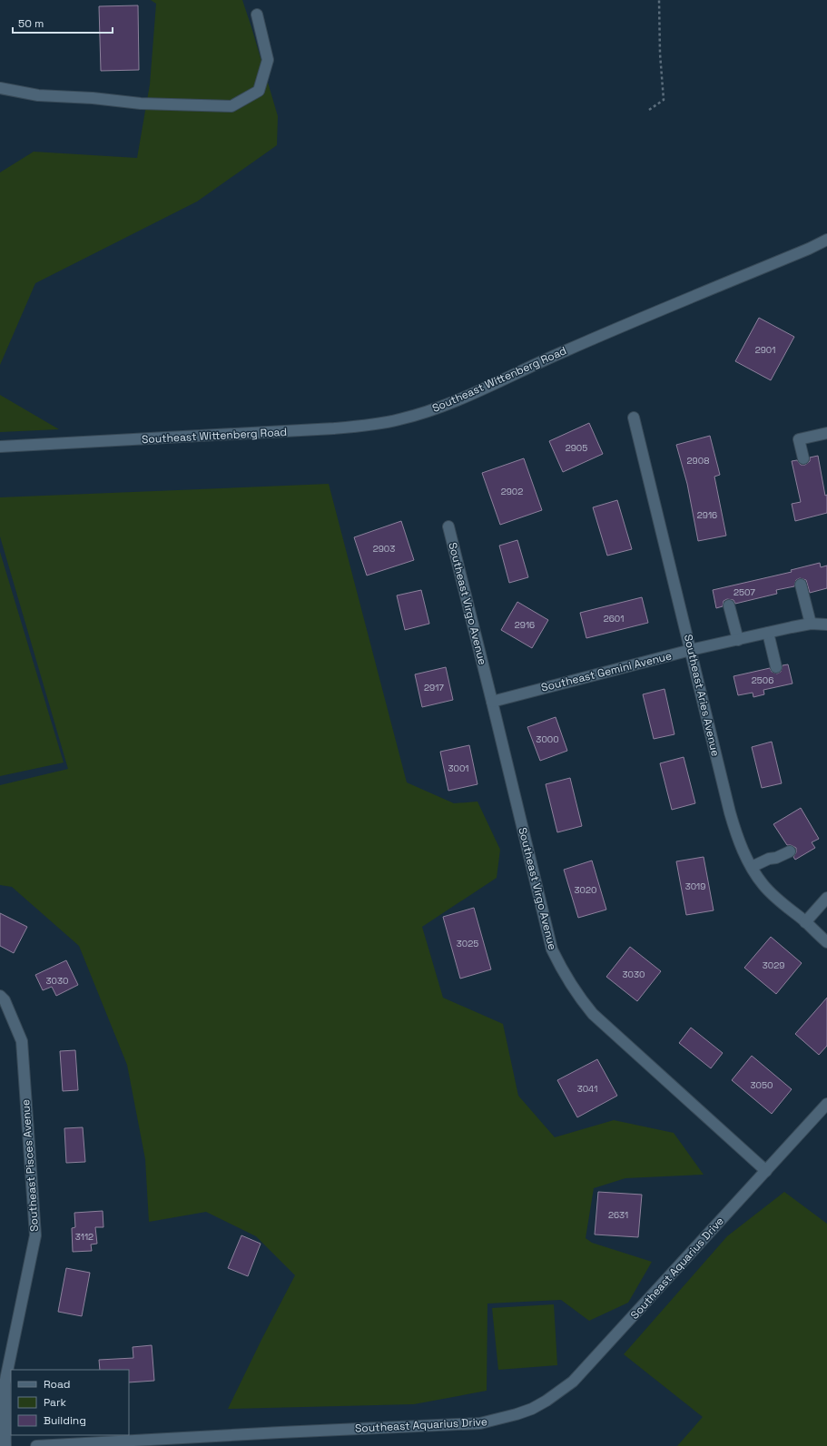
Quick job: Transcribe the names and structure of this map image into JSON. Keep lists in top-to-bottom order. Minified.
{"streets":{"street":["Southeast Wittenberg Road","Southeast Virgo Avenue","Southeast Gemini Avenue","Southeast Aries Avenue","Southeast Pisces Avenue","Southeast Aquarius Drive"]},"crossings":[["Southeast Virgo Avenue","Southeast Gemini Avenue"],["Southeast Virgo Avenue","Southeast Aquarius Drive"],["Southeast Gemini Avenue","Southeast Aries Avenue"]],"house_numbers":["2901","2905","2908","2902","2916","2903","2507","2601","2916","2506","2917","3000","3001","3019","3020","3025","3029","3030","3030","3050","3041","2631","3112"],"legend":["Road","Park","Building"],"scale_bar":"50 m"}
